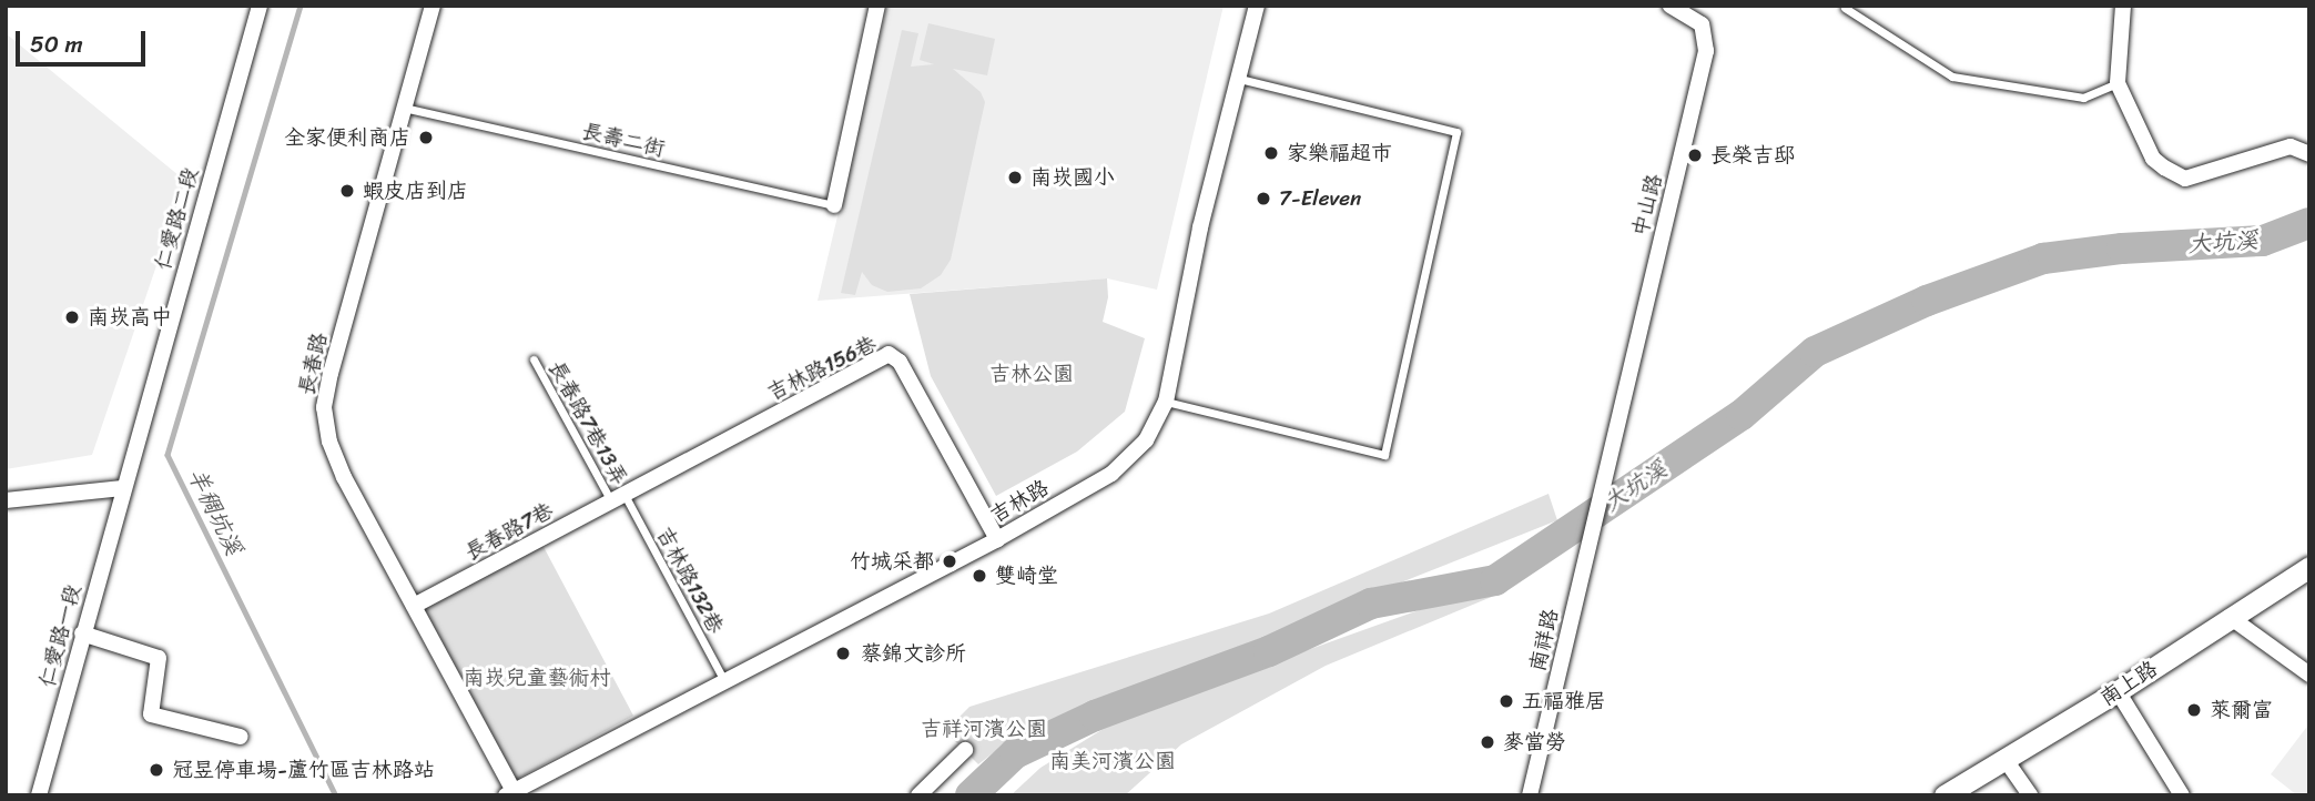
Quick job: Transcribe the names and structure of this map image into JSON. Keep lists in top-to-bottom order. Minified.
{"streets":{"street":["中山路","仁愛路二段","長春路","吉林路156巷","吉林路","長春路7巷","仁愛路一段","南祥路","南上路"],"lane":["長壽二街","長春路7巷13弄","吉林路132巷"]},"crossings":[["長壽二街","長春路"],["中山路","南祥路"],["仁愛路二段","仁愛路一段"],["長春路","吉林路"],["長春路","長春路7巷"],["吉林路156巷","長春路7巷13弄"],["吉林路156巷","吉林路"],["吉林路156巷","長春路7巷"],["吉林路156巷","吉林路132巷"],["長春路7巷13弄","長春路7巷"],["長春路7巷13弄","吉林路132巷"],["吉林路","吉林路132巷"],["長春路7巷","吉林路132巷"]],"water":["大坑溪","羊稠坑溪"],"parks":["吉林公園","南崁兒童藝術村","吉祥河濱公園","南美河濱公園"],"places":["全家便利商店","家樂福超市","長榮吉邸","南崁國小","蝦皮店到店","7-Eleven","南崁高中","竹城采都","雙崎堂","蔡錦文診所","五福雅居","萊爾富","麥當勞","冠昱停車場-蘆竹區吉林路站"],"scale_bar":"50 m"}
